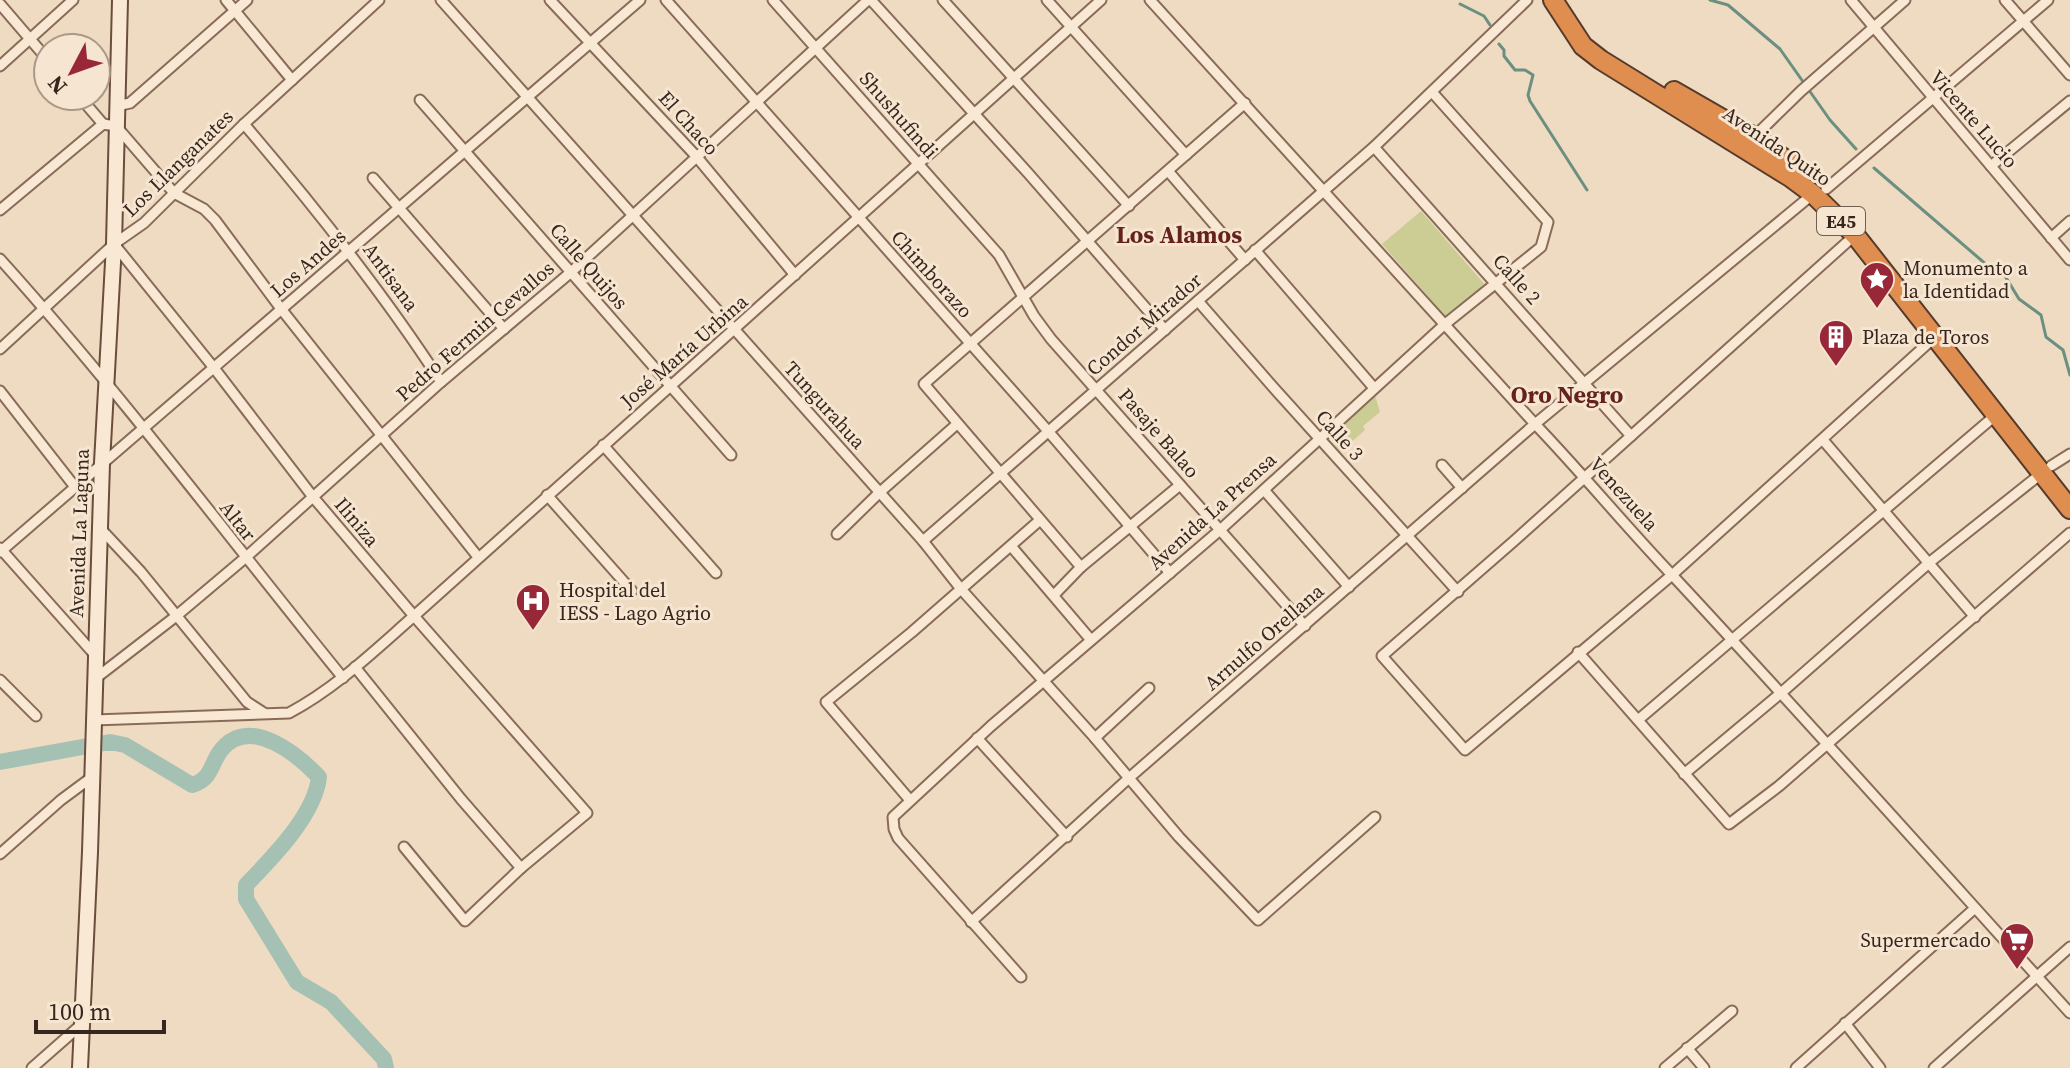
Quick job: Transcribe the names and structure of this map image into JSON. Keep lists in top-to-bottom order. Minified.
{"streets":{"highway":["Avenida Quito","E45"],"street":["Shushufindi","Vicente Lucio","El Chaco","Los Llanganates","Los Andes","Calle Quijos","Chimborazo","Antisana","Calle 2","Condor Mirador","Pedro Fermin Cevallos","José María Urbina","Tungurahua","Pasaje Balao","Calle 3","Venezuela","Avenida La Prensa","Altar","Iliniza","Avenida La Laguna","Arnulfo Orellana"]},"crossings":[["Shushufindi","Pedro Fermin Cevallos"],["Shushufindi","José María Urbina"],["Shushufindi","Pasaje Balao"],["Vicente Lucio","Arnulfo Orellana"],["El Chaco","Los Andes"],["El Chaco","Pedro Fermin Cevallos"],["El Chaco","José María Urbina"],["Avenida Quito","Arnulfo Orellana"],["Los Llanganates","Antisana"],["Los Llanganates","Altar"],["Los Llanganates","Iliniza"],["Los Llanganates","Avenida La Laguna"],["Los Andes","Calle Quijos"],["Los Andes","Antisana"],["Los Andes","Tungurahua"],["Los Andes","Altar"],["Los Andes","Iliniza"],["Los Andes","Avenida La Laguna"],["Calle Quijos","Pedro Fermin Cevallos"],["Calle Quijos","José María Urbina"],["Chimborazo","Condor Mirador"],["Chimborazo","Pedro Fermin Cevallos"],["Chimborazo","José María Urbina"],["Chimborazo","Avenida La Prensa"],["Antisana","Pedro Fermin Cevallos"],["Calle 2","Condor Mirador"],["Calle 2","Avenida La Prensa"],["Calle 2","Arnulfo Orellana"],["Condor Mirador","Tungurahua"],["Condor Mirador","Pasaje Balao"],["Condor Mirador","Calle 3"],["Condor Mirador","Venezuela"],["Condor Mirador","Avenida La Prensa"],["Pedro Fermin Cevallos","Tungurahua"],["Pedro Fermin Cevallos","Altar"],["Pedro Fermin Cevallos","Iliniza"],["Pedro Fermin Cevallos","Avenida La Laguna"],["José María Urbina","Tungurahua"],["José María Urbina","Altar"],["José María Urbina","Iliniza"],["Tungurahua","Avenida La Prensa"],["Tungurahua","Arnulfo Orellana"],["Pasaje Balao","Avenida La Prensa"],["Pasaje Balao","Arnulfo Orellana"],["Calle 3","Avenida La Prensa"],["Calle 3","Arnulfo Orellana"],["Venezuela","Avenida La Prensa"],["Venezuela","Arnulfo Orellana"],["Avenida La Prensa","Arnulfo Orellana"],["Altar","Avenida La Laguna"],["Iliniza","Avenida La Laguna"]],"districts":["Los Alamos","Oro Negro"],"places":{"place":["Monumento a la Identidad"],"building":["Plaza de Toros"],"hospital":["Hospital del IESS - Lago Agrio"],"supermarket":["Supermercado"]},"scale_bar":"100 m","north":"bottom left"}
